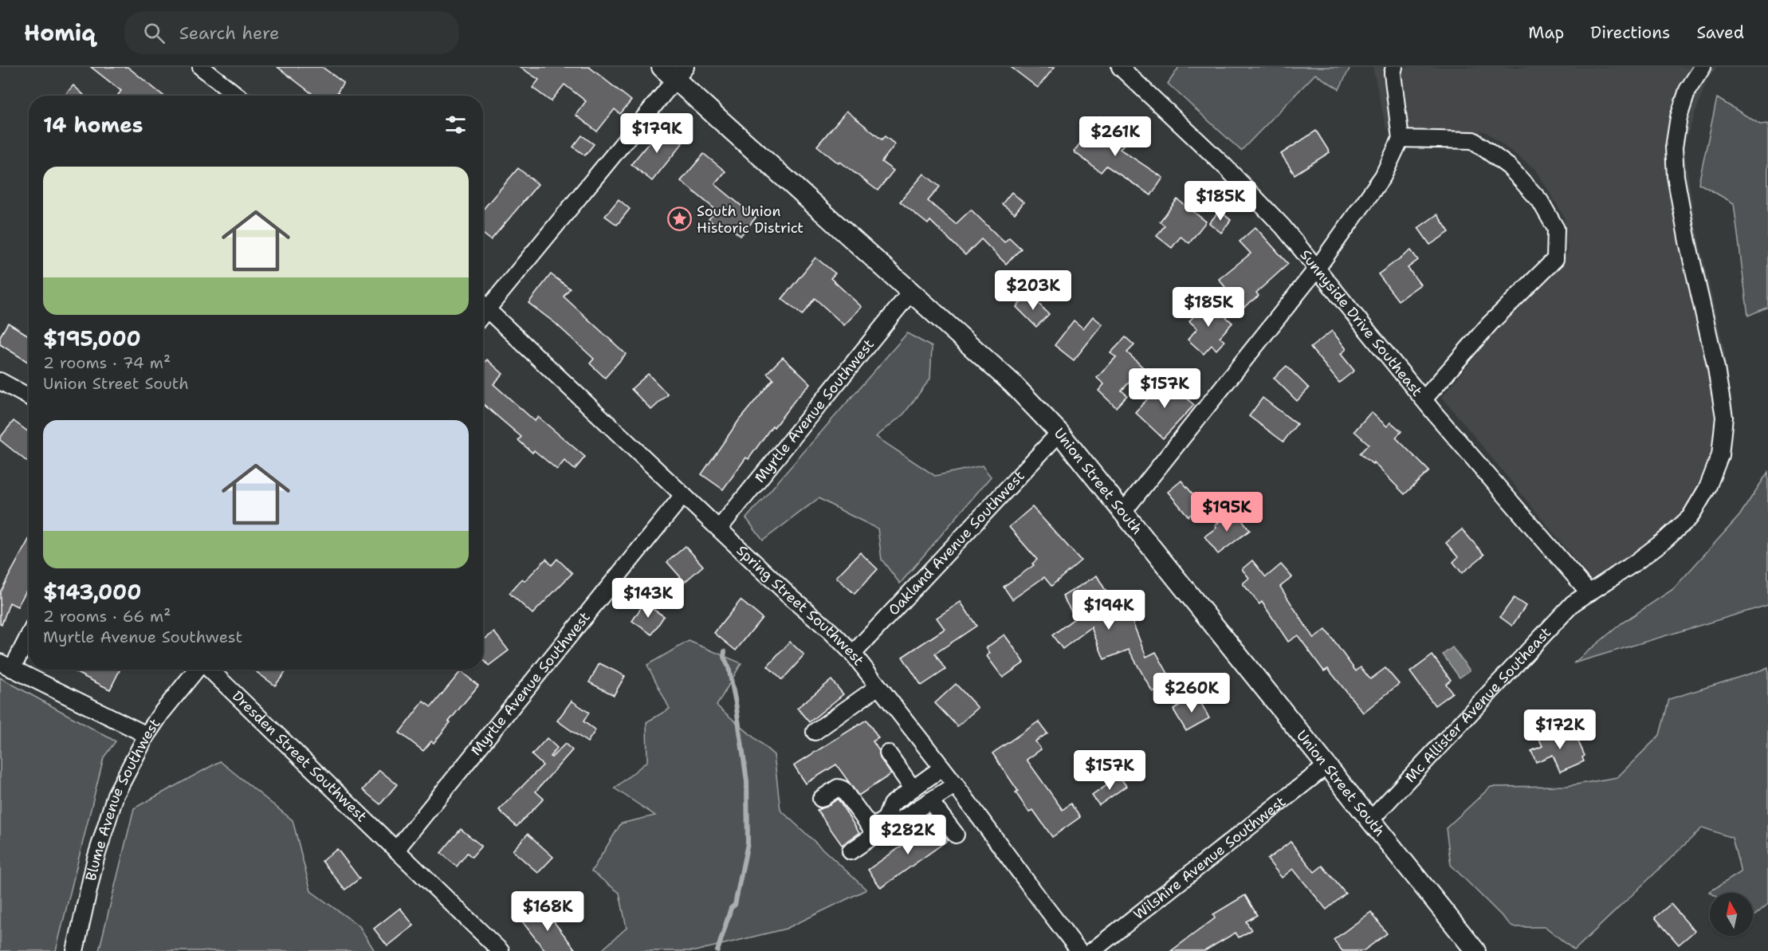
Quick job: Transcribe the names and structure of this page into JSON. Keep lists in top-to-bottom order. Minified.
{"streets":{"main road":["Union Street South"],"street":["Sunnyside Drive Southeast","Myrtle Avenue Southwest","Oakland Avenue Southwest","Spring Street Southwest","Mc Allister Avenue Southeast","Dresden Street Southwest","Blume Avenue Southwest","Wilshire Avenue Southwest"]},"crossings":[["Sunnyside Drive Southeast","Mc Allister Avenue Southeast"],["Myrtle Avenue Southwest","Union Street South"],["Myrtle Avenue Southwest","Spring Street Southwest"],["Myrtle Avenue Southwest","Dresden Street Southwest"],["Union Street South","Oakland Avenue Southwest"],["Union Street South","Mc Allister Avenue Southeast"],["Union Street South","Wilshire Avenue Southwest"],["Oakland Avenue Southwest","Spring Street Southwest"]],"places":{"place":["South Union Historic District"]},"north":"top","page":{"header":"Homiq","search":"Search here","nav":["Map","Directions","Saved"],"heading":"14 homes","price":["$179K","$261K","$185K","$203K","$185K","$157K","$195K","$143K","$194K","$260K","$172K","$157K","$282K","$168K"],"list":[{"name":"$195,000","note":"2 rooms · 74 m² · Union Street South"},{"name":"$143,000","note":"2 rooms · 66 m² · Myrtle Avenue Southwest"}]}}
